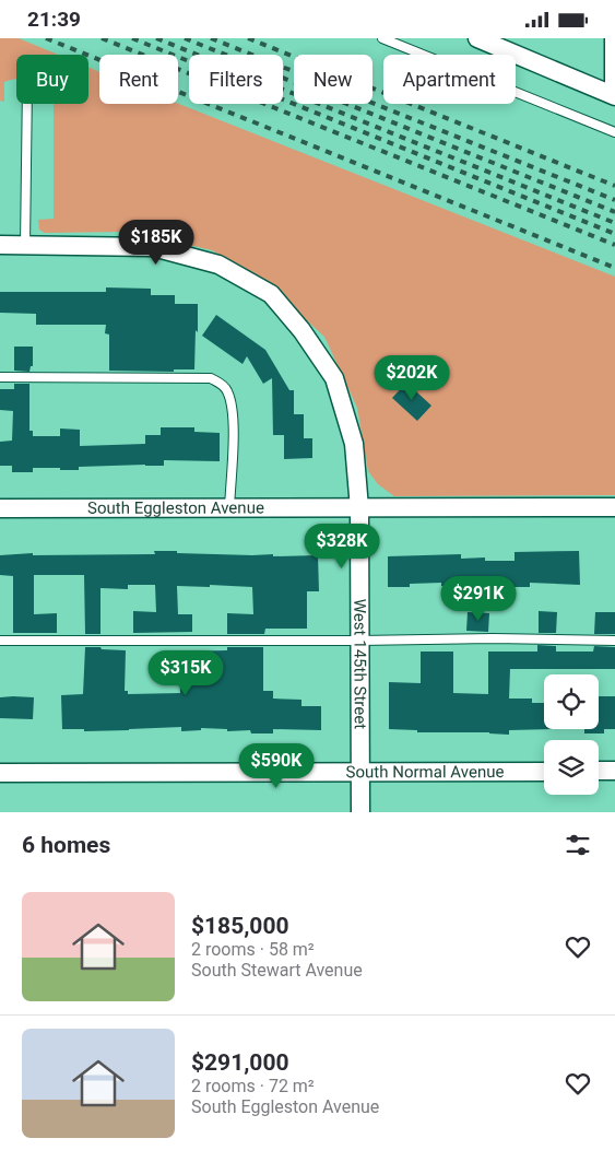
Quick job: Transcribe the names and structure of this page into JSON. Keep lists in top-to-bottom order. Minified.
{"streets":{"street":["South Eggleston Avenue","West 145th Street","South Normal Avenue"]},"crossings":[["South Eggleston Avenue","West 145th Street"],["West 145th Street","South Normal Avenue"]],"page":{"status":"21:39","chip":["Buy","Rent","Filters","New","Apartment"],"price":["$185K","$202K","$328K","$291K","$315K","$590K"],"heading":"6 homes","list":[{"name":"$185,000","note":"2 rooms · 58 m² · South Stewart Avenue"},{"name":"$291,000","note":"2 rooms · 72 m² · South Eggleston Avenue"}]}}
